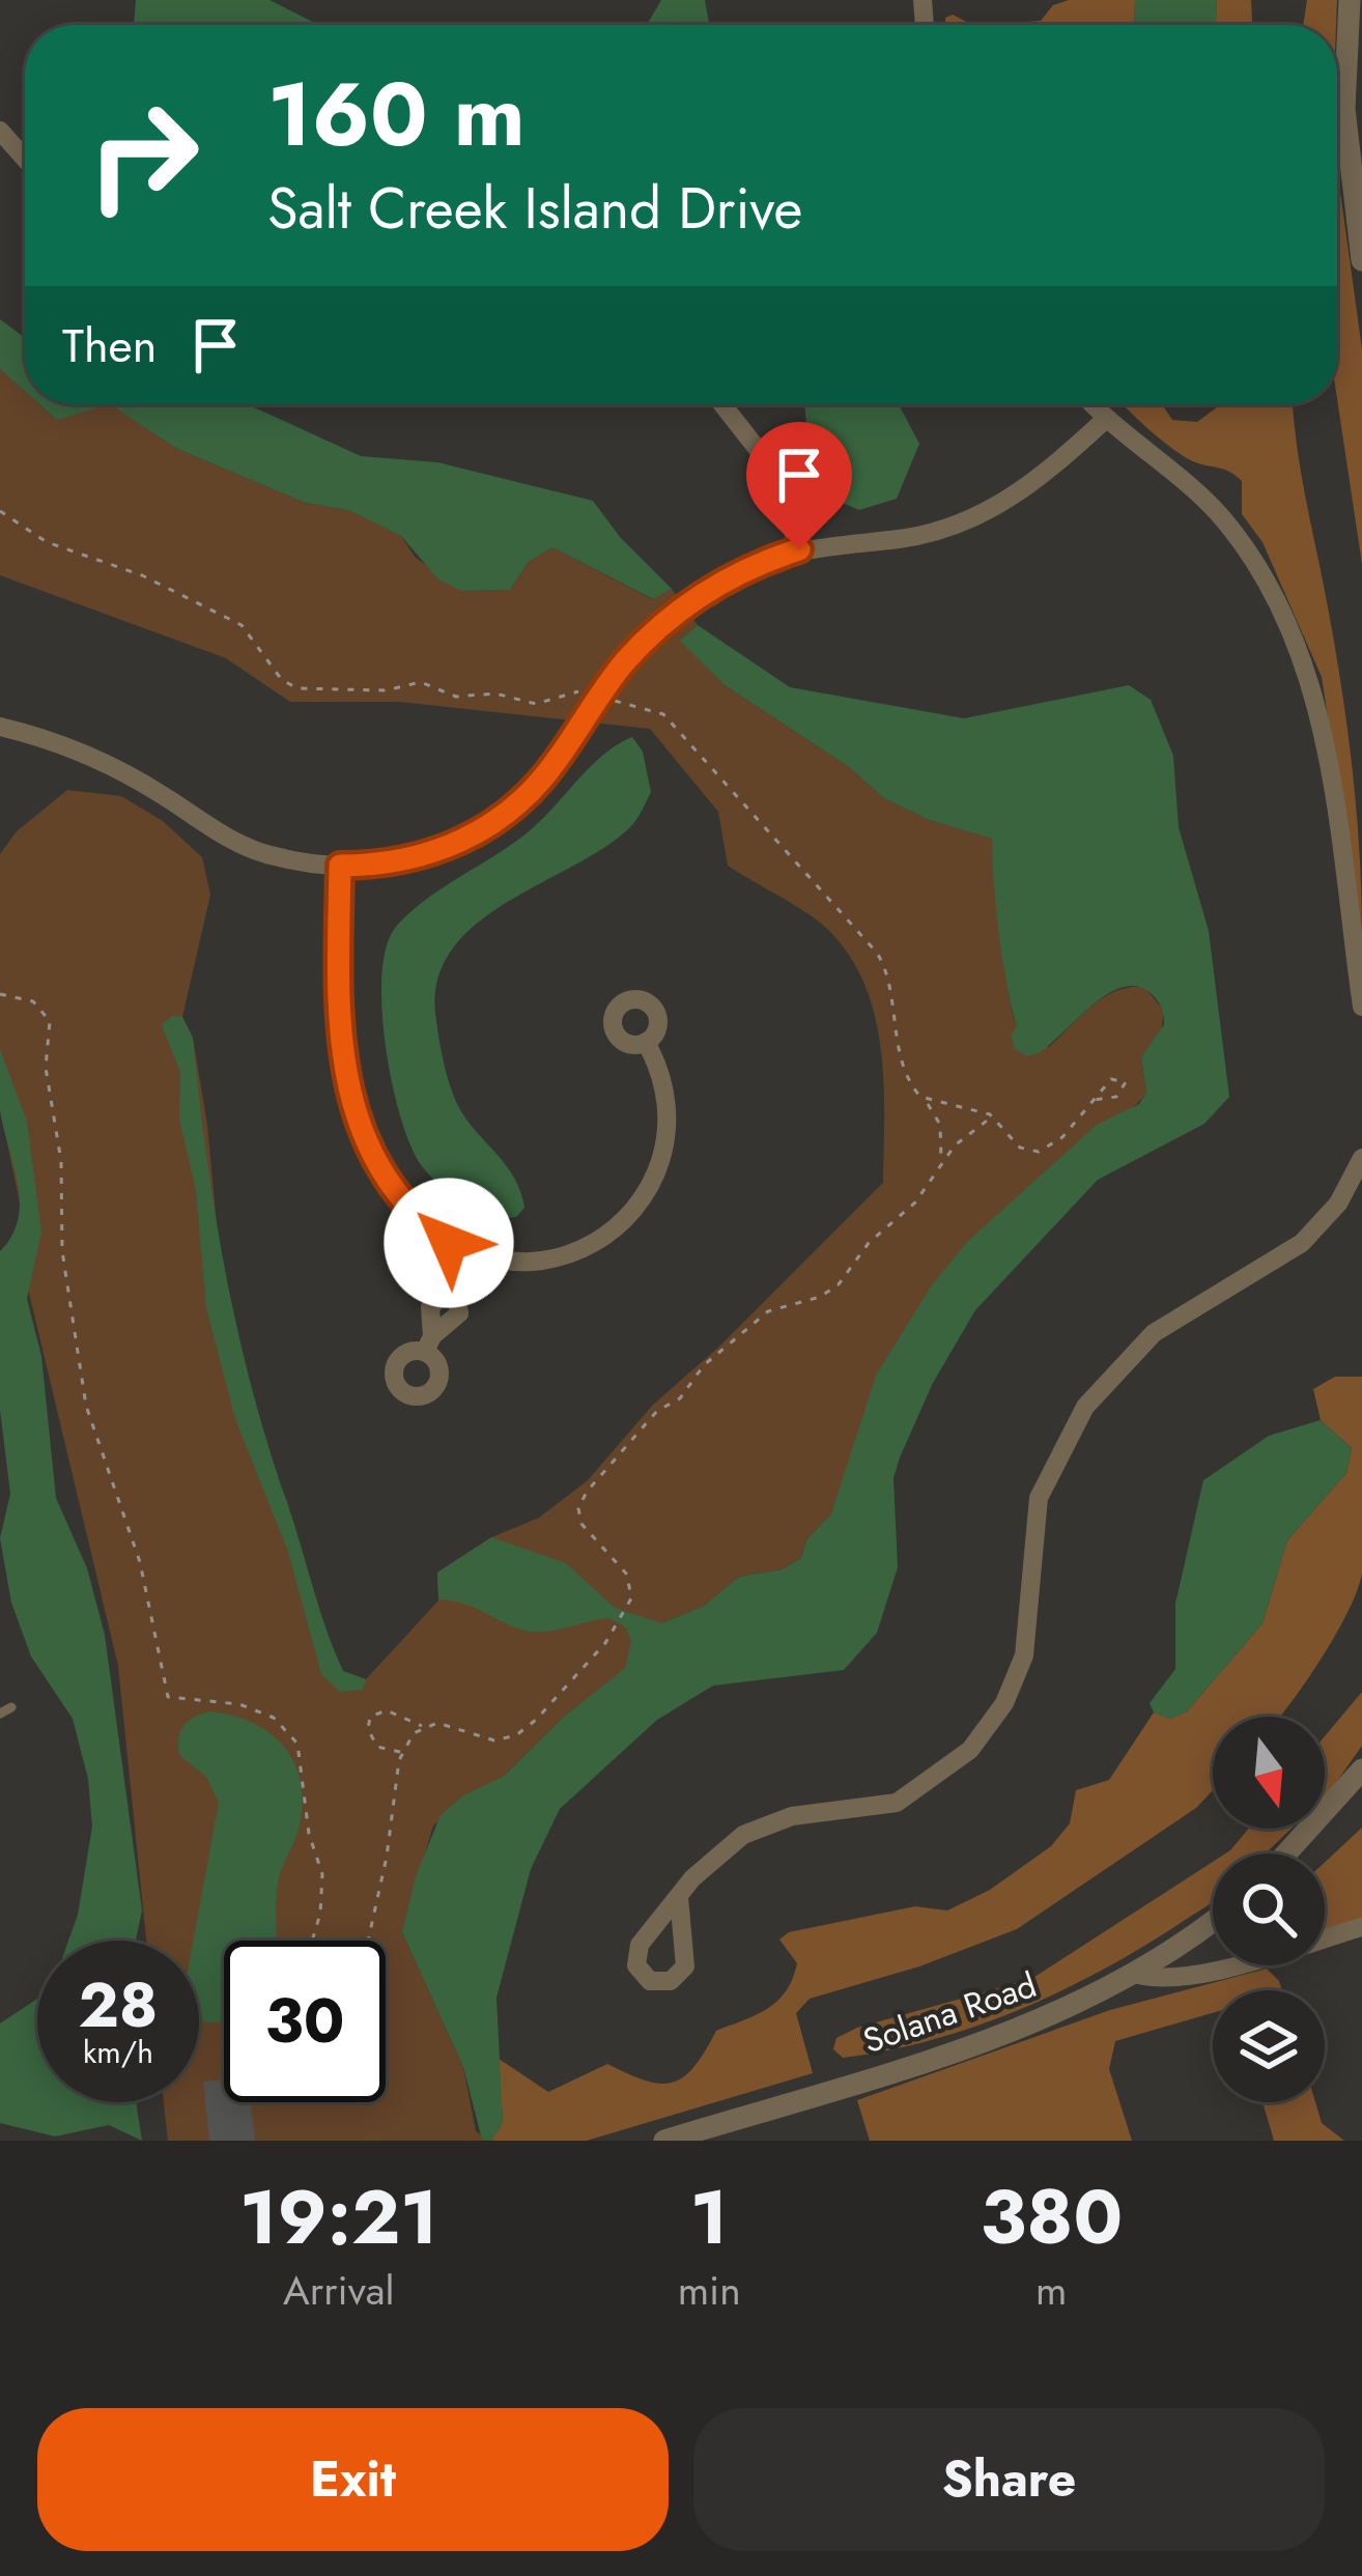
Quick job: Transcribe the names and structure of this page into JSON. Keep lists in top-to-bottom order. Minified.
{"streets":{"street":["Solana Road"]},"north":"bottom","page":{"turn":["160 m","Salt Creek Island Drive"],"then":"Then","speed":"28 km/h","limit":"30","eta":["19:21","Arrival","1","min","380","m"],"buttons":["Exit","Share"]}}
